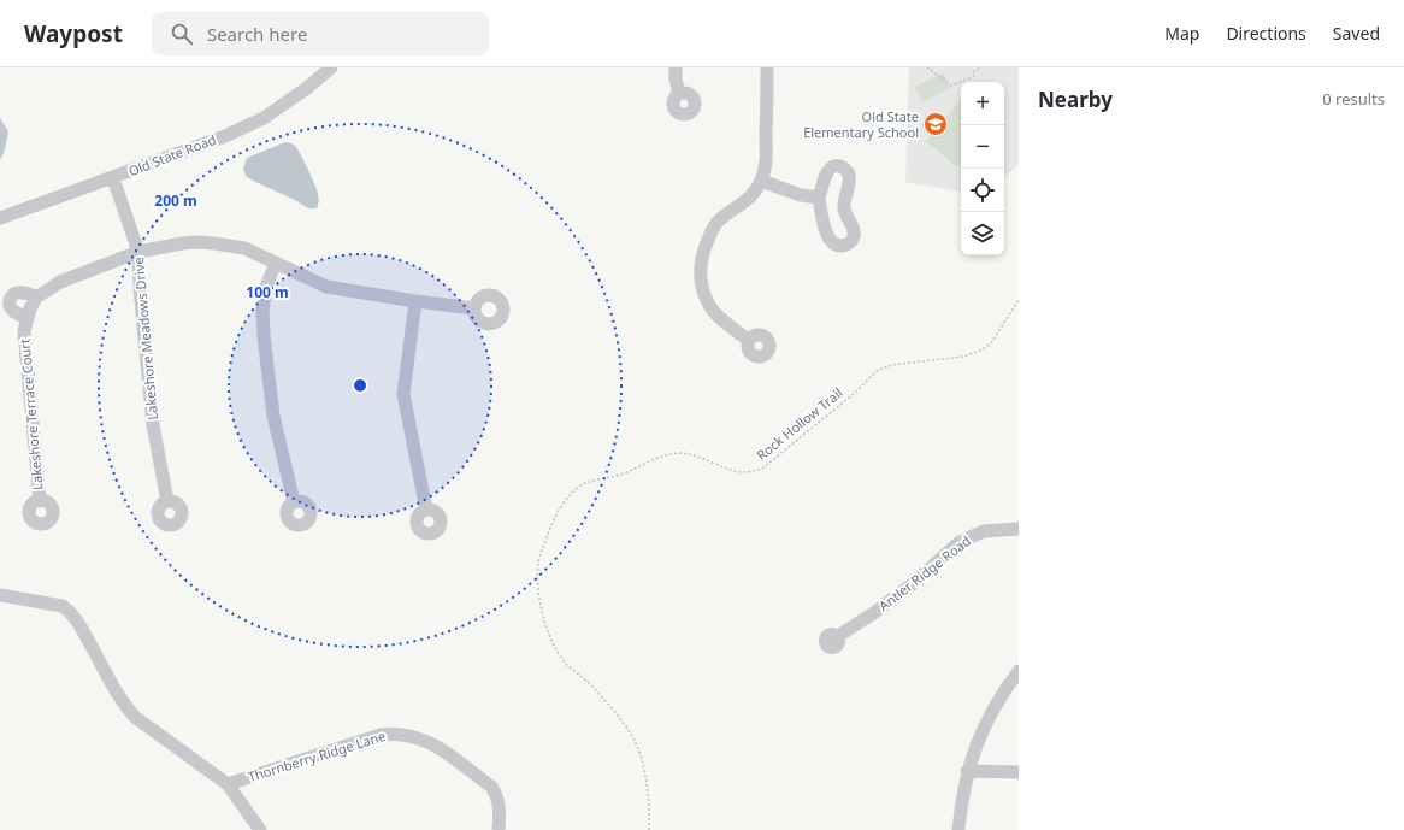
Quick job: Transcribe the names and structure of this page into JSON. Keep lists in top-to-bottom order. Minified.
{"streets":{"street":["Old State Road","Lakeshore Meadows Drive","Lakeshore Terrace Court","Antler Ridge Road","Thornberry Ridge Lane"],"path":["Rock Hollow Trail"]},"crossings":[["Old State Road","Lakeshore Meadows Drive"]],"places":{"school or university":["Old State Elementary School"]},"page":{"header":"Waypost","search":"Search here","nav":["Map","Directions","Saved"],"heading":["Nearby","0 results"],"map_buttons":["+","−"]},"rings":["200 m","100 m"]}
